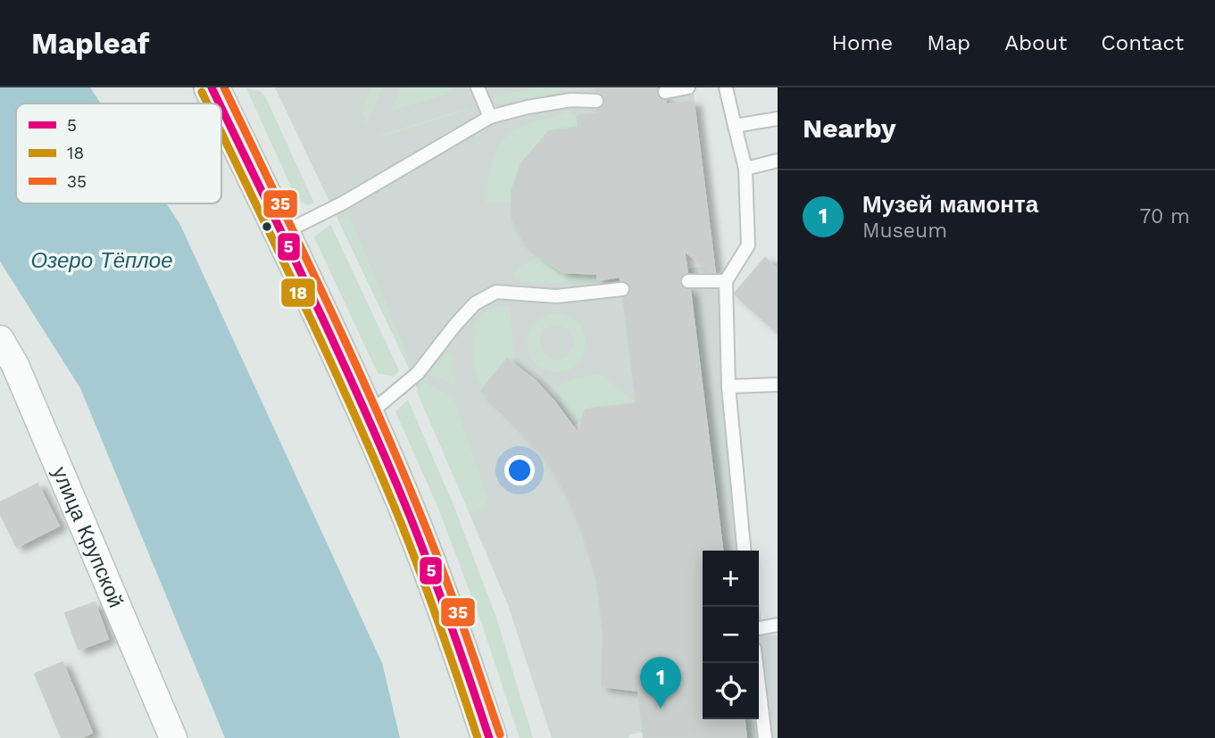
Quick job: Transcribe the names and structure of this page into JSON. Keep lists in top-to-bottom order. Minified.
{"streets":{"street":["улица Крупской"]},"water":["Озеро Тёплое"],"lines":["transit line 5","transit line 35","transit line 18"],"legend":["5","18","35"],"page":{"header":"Mapleaf","nav":["Home","Map","About","Contact"],"heading":"Nearby","list":[{"mark":"1","name":"Музей мамонта","note":"Museum","value":"70 m"}],"map_buttons":["+","−"],"pins":"1"}}
